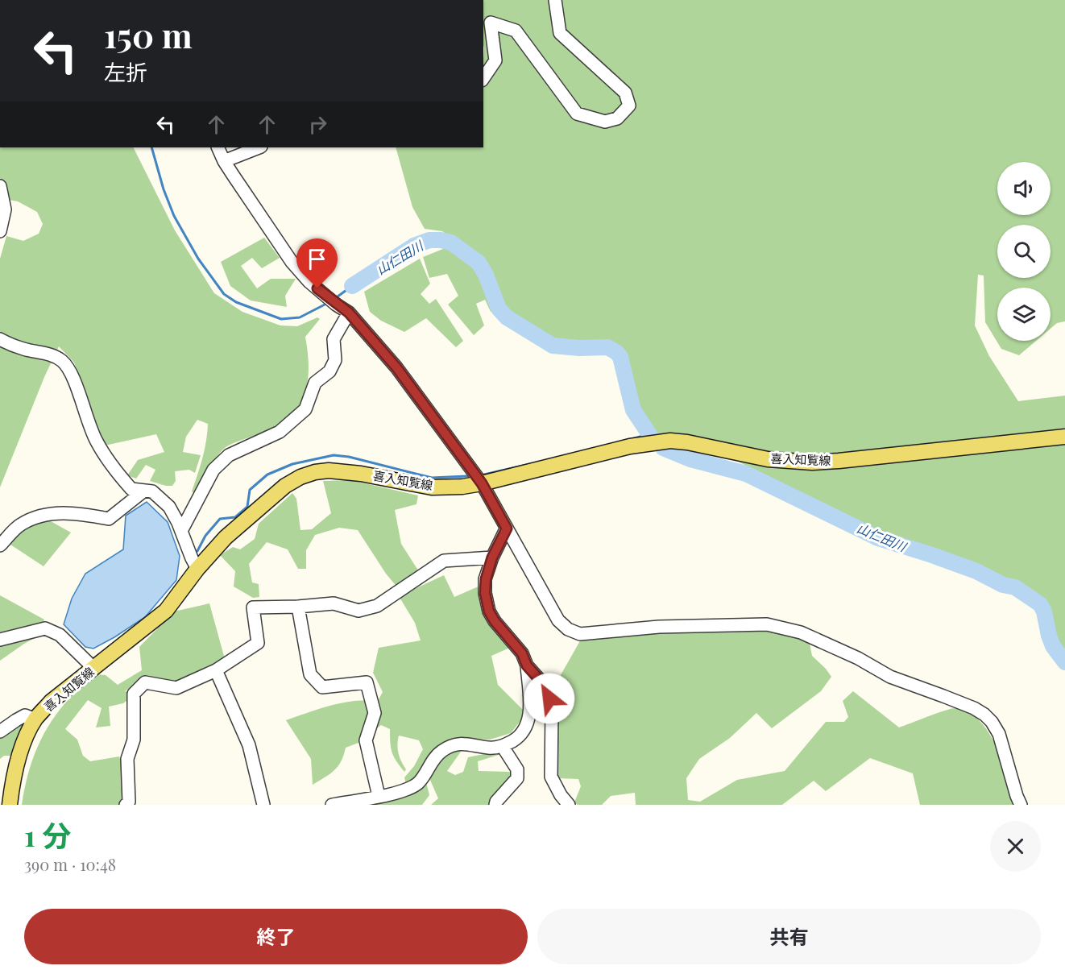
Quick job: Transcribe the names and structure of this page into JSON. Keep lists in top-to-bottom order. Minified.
{"streets":{"main road":["喜入知覧線"]},"water":["山仁田川"],"page":{"turn":["150 m","左折"],"heading":["1 分","390 m · 10:48"],"buttons":["終了","共有"]}}
